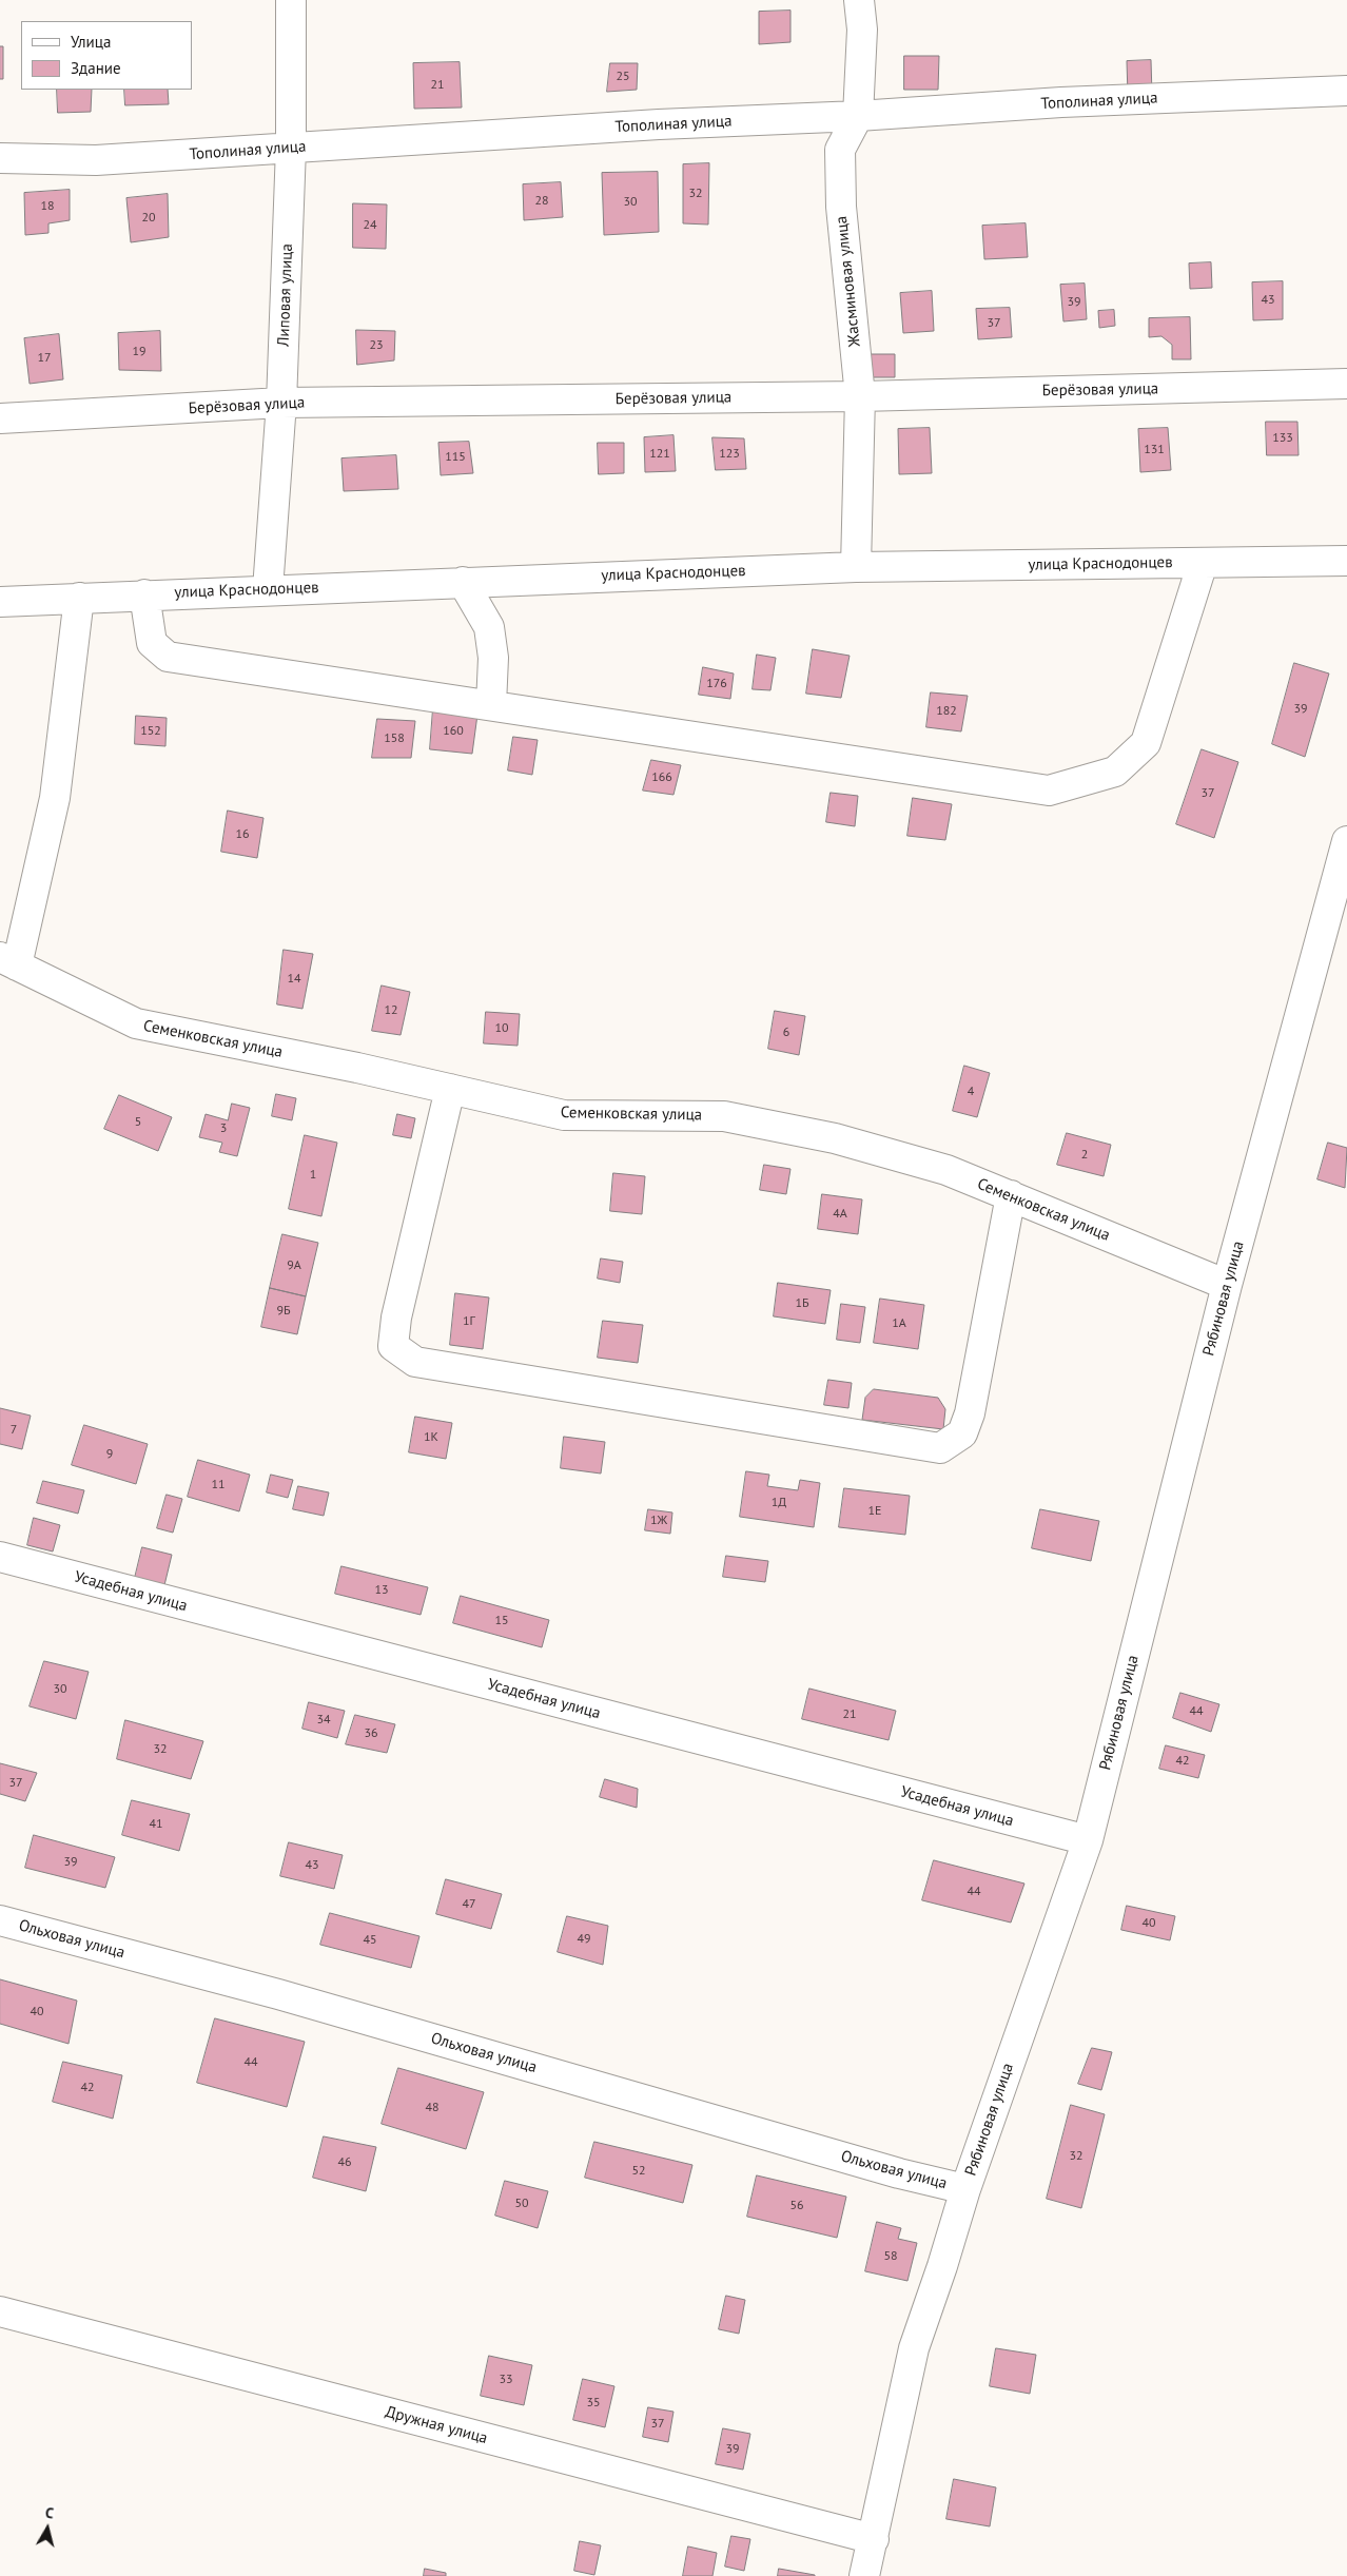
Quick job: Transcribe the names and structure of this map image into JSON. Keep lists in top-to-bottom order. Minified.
{"streets":{"street":["Тополиная улица","Жасминовая улица","Липовая улица","Берёзовая улица","улица Краснодонцев","Семенковская улица","Рябиновая улица","Усадебная улица","Ольховая улица","Дружная улица"]},"crossings":[["Тополиная улица","Жасминовая улица"],["Тополиная улица","Липовая улица"],["Жасминовая улица","Берёзовая улица"],["Жасминовая улица","улица Краснодонцев"],["Липовая улица","Берёзовая улица"],["Липовая улица","улица Краснодонцев"],["Семенковская улица","Рябиновая улица"],["Рябиновая улица","Усадебная улица"],["Рябиновая улица","Ольховая улица"],["Рябиновая улица","Дружная улица"]],"house_numbers":["25","21","32","28","30","18","20","24","43","39","37","23","19","17","133","131","121","123","115","176","39","182","152","160","158","166","37","16","14","12","10","6","4","5","3","2","1","4А","9А","1Б","9Б","1Г","1А","7","1К","9","11","1Д","1Е","1Ж","13","15","30","44","21","34","36","32","42","37","41","39","43","44","47","40","49","45","40","44","42","48","32","46","52","50","56","58","33","35","37","39"],"legend":["Улица","Здание"],"north":"top"}
